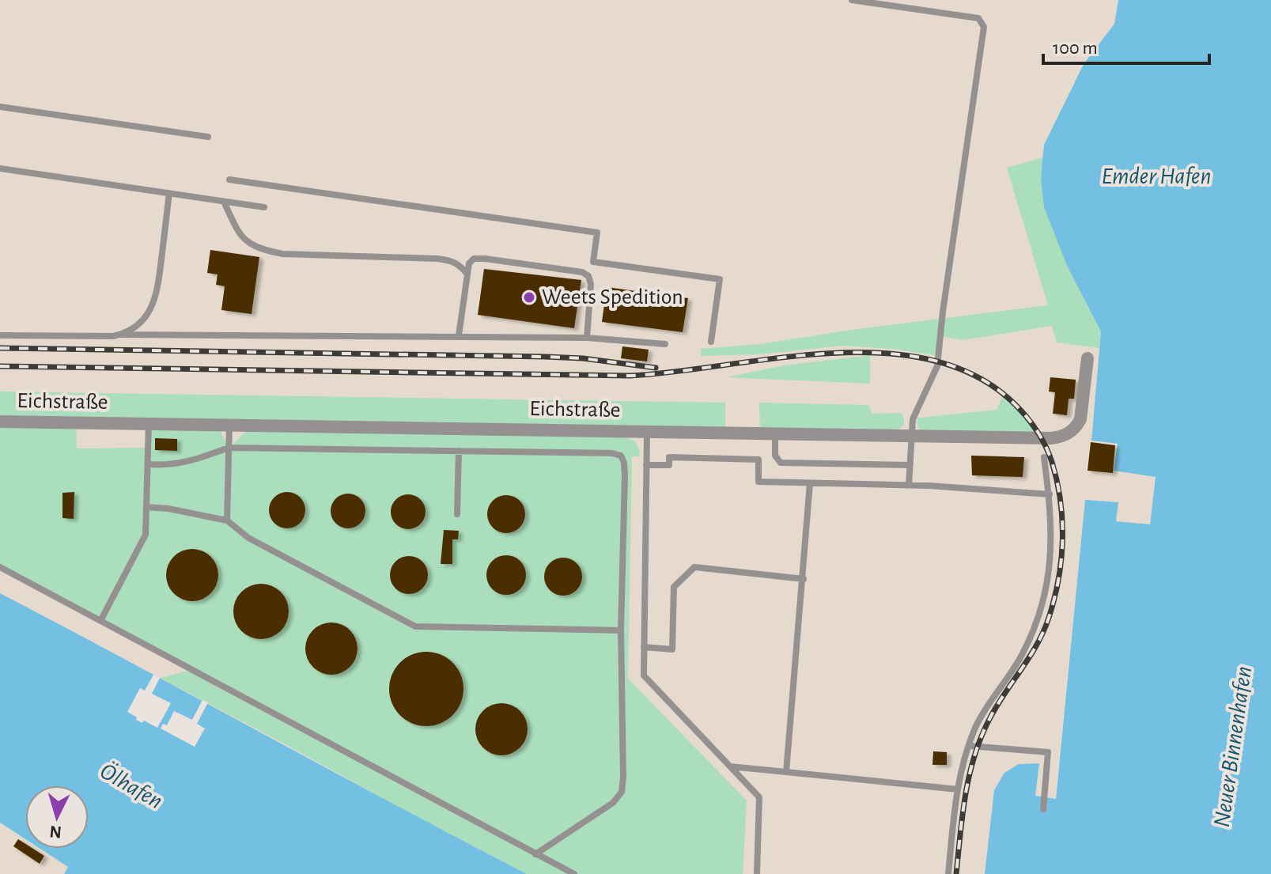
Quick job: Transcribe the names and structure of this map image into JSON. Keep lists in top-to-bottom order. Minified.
{"streets":{"street":["Eichstraße"]},"water":["Emder Hafen","Neuer Binnenhafen","Ölhafen"],"places":["Weets Spedition"],"scale_bar":"100 m","north":"bottom"}
